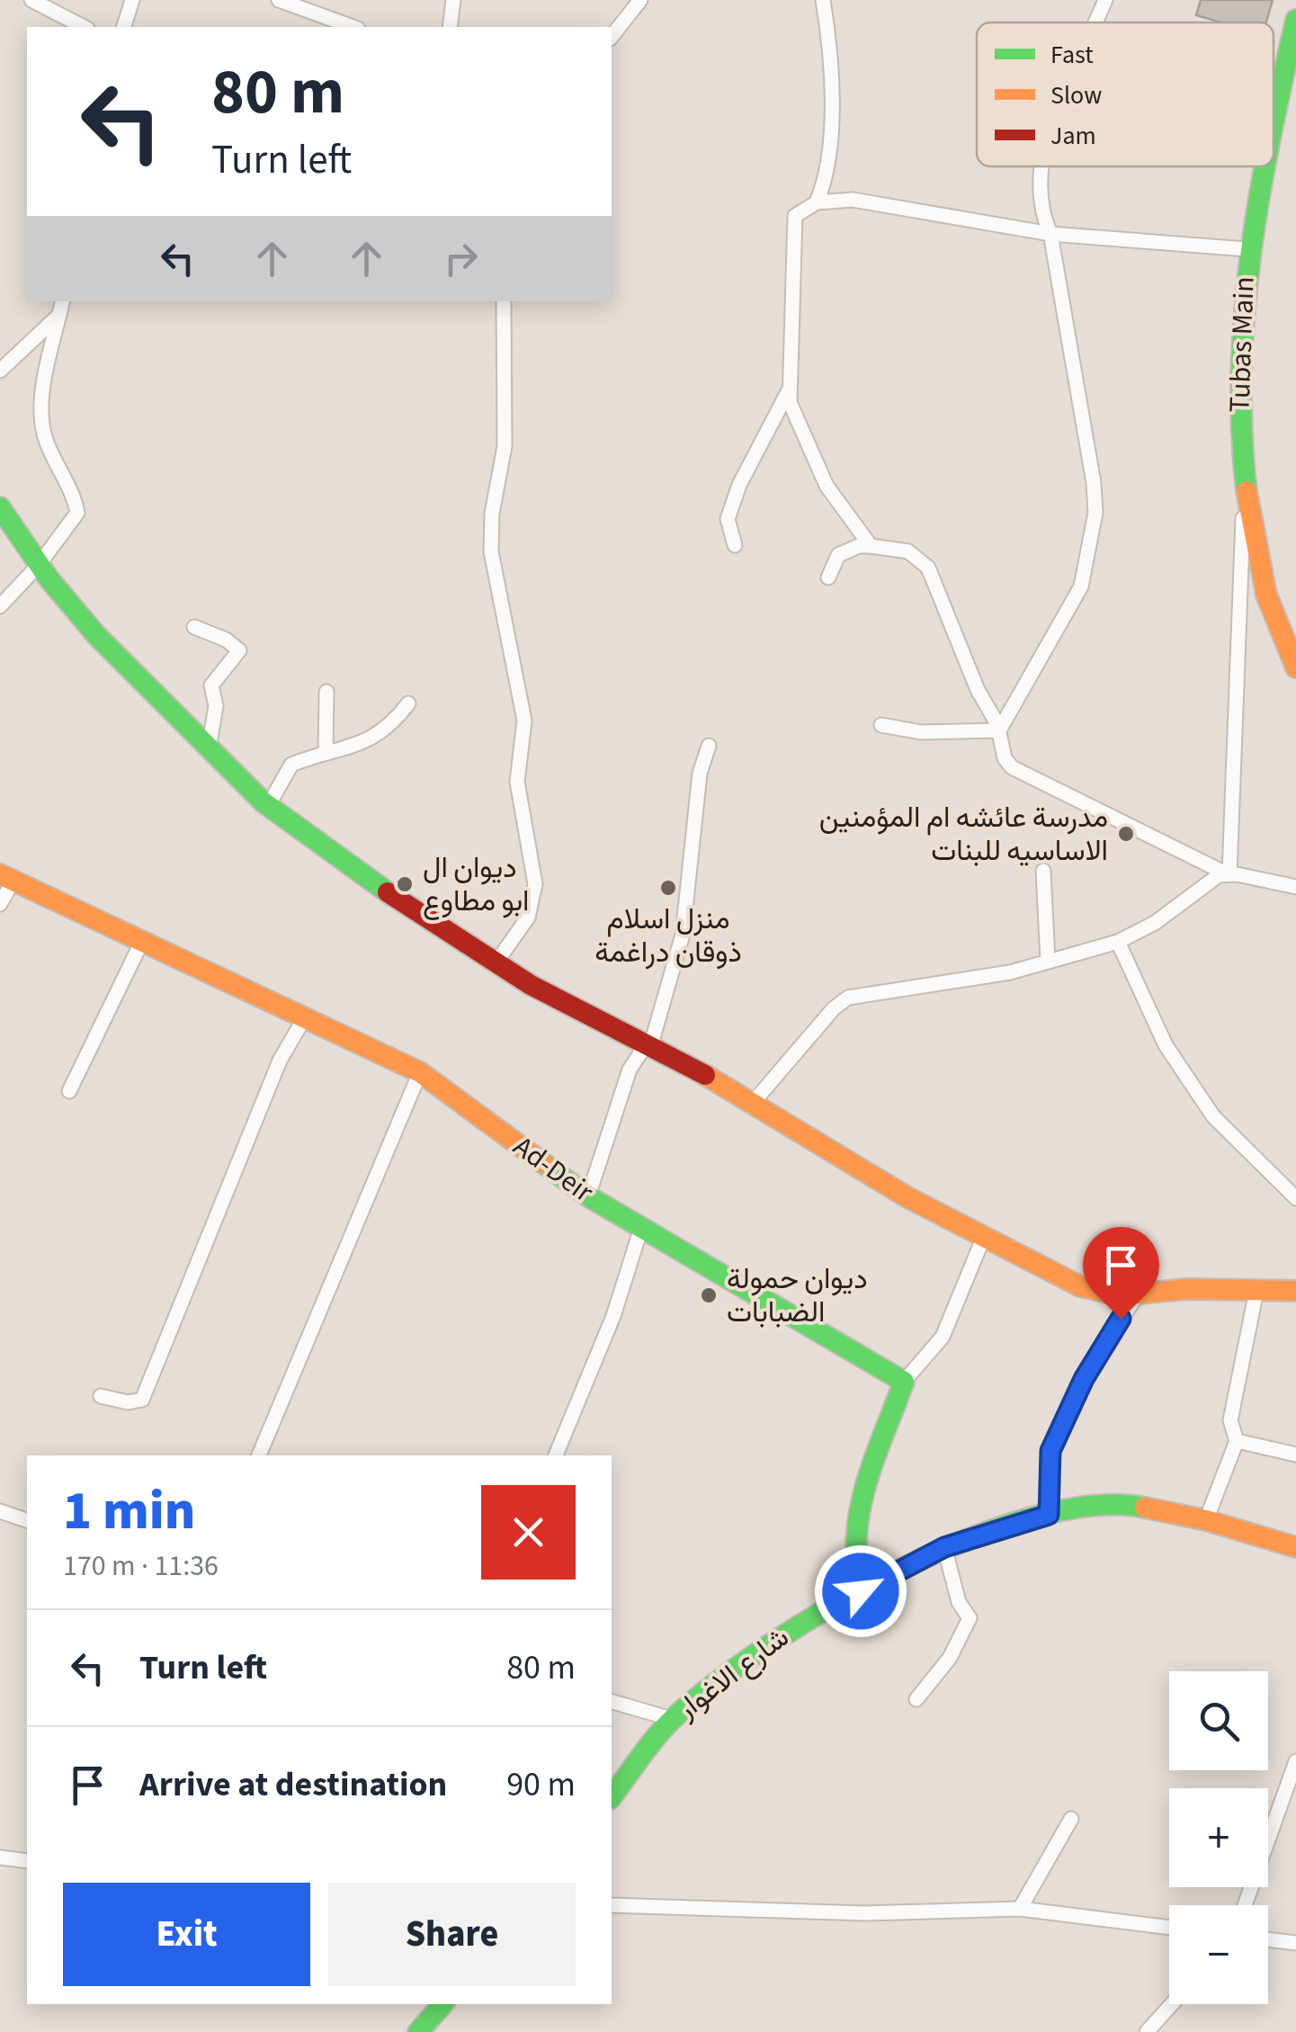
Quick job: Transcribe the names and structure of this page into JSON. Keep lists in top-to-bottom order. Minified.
{"streets":{"street":["Tubas Main","Ad-Deir","شارع الاغوار"]},"places":["مدرسة عائشه ام المؤمنين الاساسيه للبنات","ديوان ال ابو مطاوع","منزل اسلام ذوقان دراغمة","ديوان حمولة الضبابات"],"legend":["Fast","Slow","Jam"],"page":{"turn":["80 m","Turn left"],"heading":["1 min","170 m · 11:36"],"list":[{"name":"Turn left","value":"80 m"},{"name":"Arrive at destination","value":"90 m"}],"map_buttons":["+","−"],"buttons":["Exit","Share"]}}
